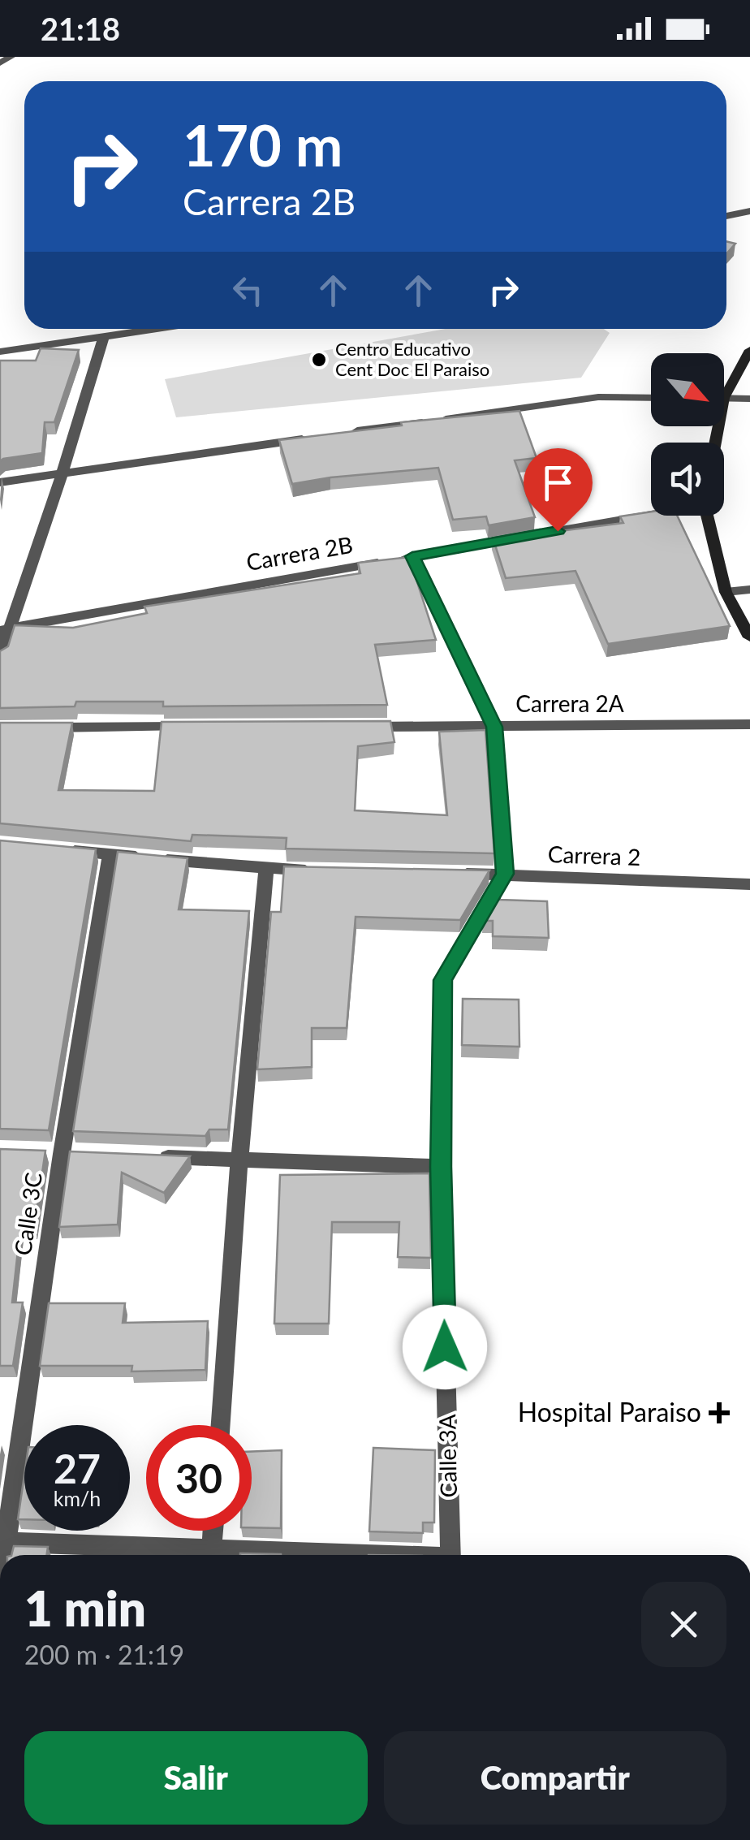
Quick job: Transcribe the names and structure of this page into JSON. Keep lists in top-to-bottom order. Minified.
{"streets":{"street":["Carrera 2B","Carrera 2A","Carrera 2","Calle 3C","Calle 3A"]},"crossings":[["Carrera 2","Calle 3A"]],"places":{"other":["Centro Educativo Cent Doc El Paraiso"],"health":["Hospital Paraiso"]},"north":"bottom right","page":{"status":"21:18","turn":["170 m","Carrera 2B"],"speed":"27 km/h","limit":"30","heading":["1 min","200 m · 21:19"],"buttons":["Salir","Compartir"]}}
